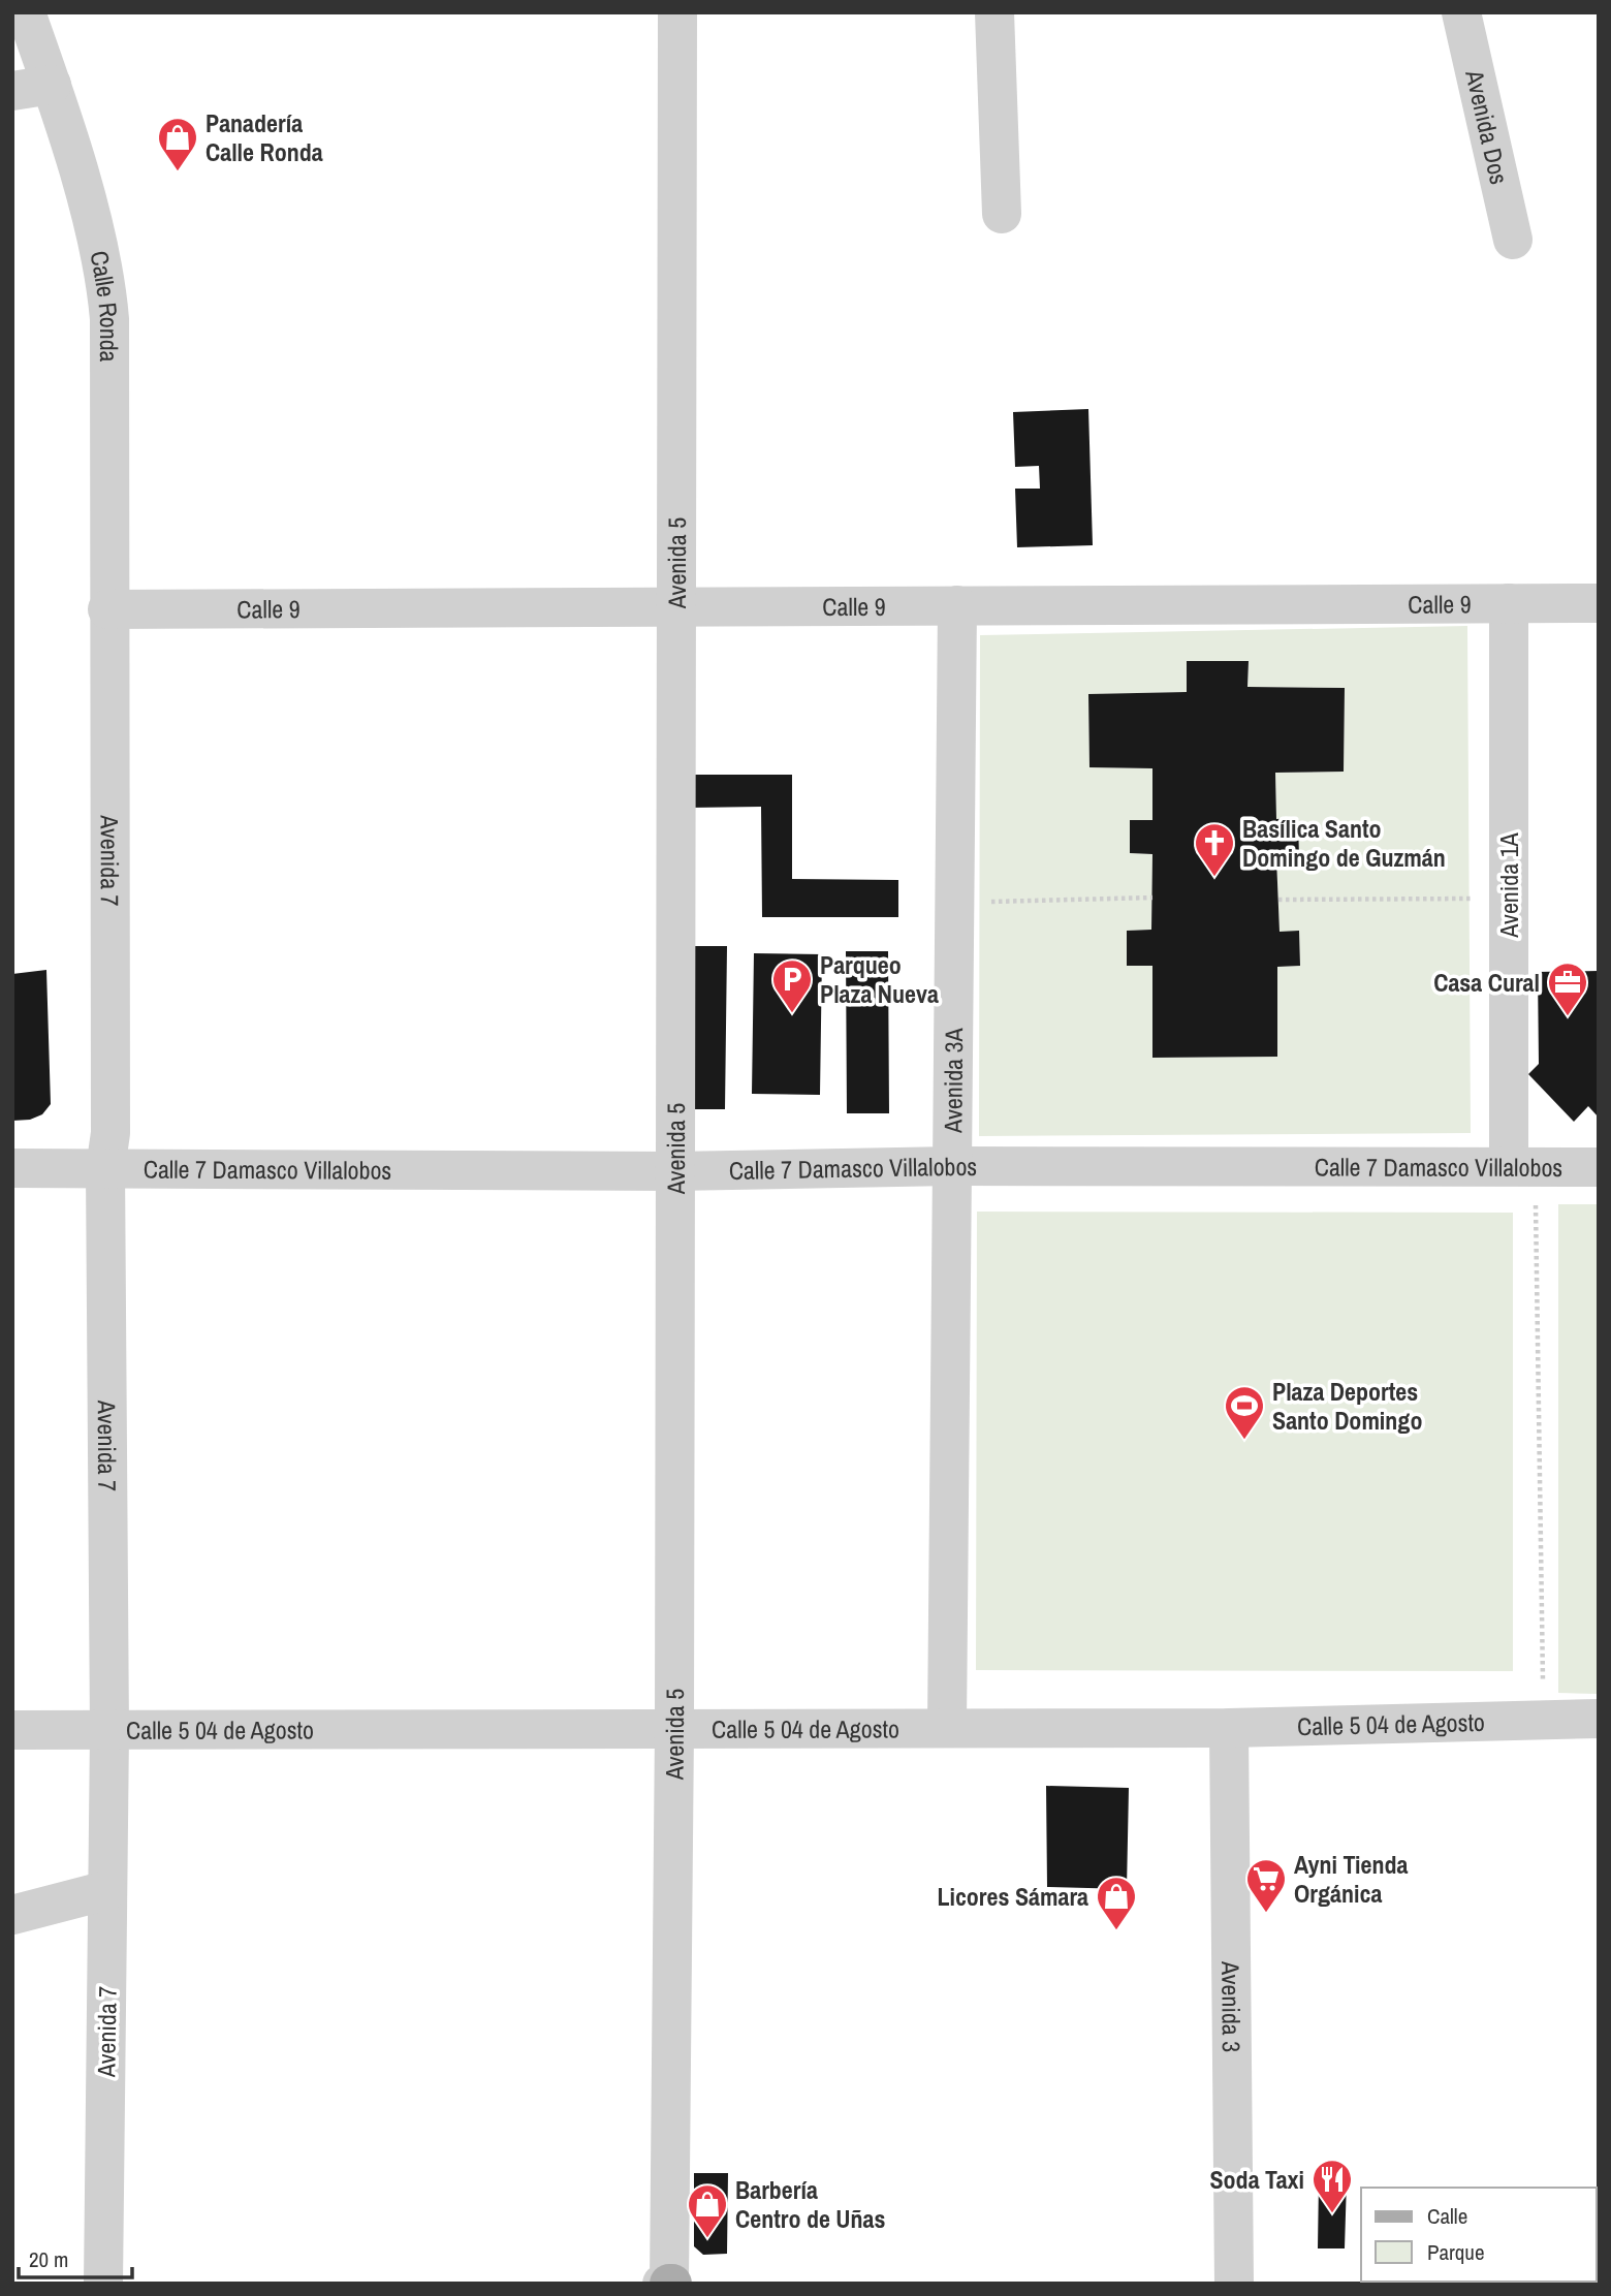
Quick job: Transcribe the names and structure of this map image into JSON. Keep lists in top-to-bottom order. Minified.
{"streets":{"street":["Avenida Dos","Calle Ronda","Avenida 5","Calle 9","Avenida 7","Avenida 1A","Avenida 3A","Calle 7 Damasco Villalobos","Calle 5 04 de Agosto","Avenida 3"]},"crossings":[["Calle Ronda","Calle 9"],["Calle Ronda","Avenida 7"],["Avenida 5","Calle 9"],["Avenida 5","Calle 7 Damasco Villalobos"],["Avenida 5","Calle 5 04 de Agosto"],["Calle 9","Avenida 7"],["Calle 9","Avenida 1A"],["Calle 9","Avenida 3A"],["Avenida 7","Calle 7 Damasco Villalobos"],["Avenida 7","Calle 5 04 de Agosto"],["Avenida 1A","Calle 7 Damasco Villalobos"],["Avenida 3A","Calle 7 Damasco Villalobos"],["Avenida 3A","Calle 5 04 de Agosto"],["Calle 5 04 de Agosto","Avenida 3"]],"places":{"shop":["Panadería Calle Ronda","Licores Sámara","Barbería Centro de Uñas"],"church":["Basílica Santo Domingo de Guzmán"],"parking":["Parqueo Plaza Nueva"],"office":["Casa Cural"],"sports":["Plaza Deportes Santo Domingo"],"supermarket":["Ayni Tienda Orgánica"],"restaurant":["Soda Taxi"]},"legend":["Calle","Parque"],"scale_bar":"20 m"}
